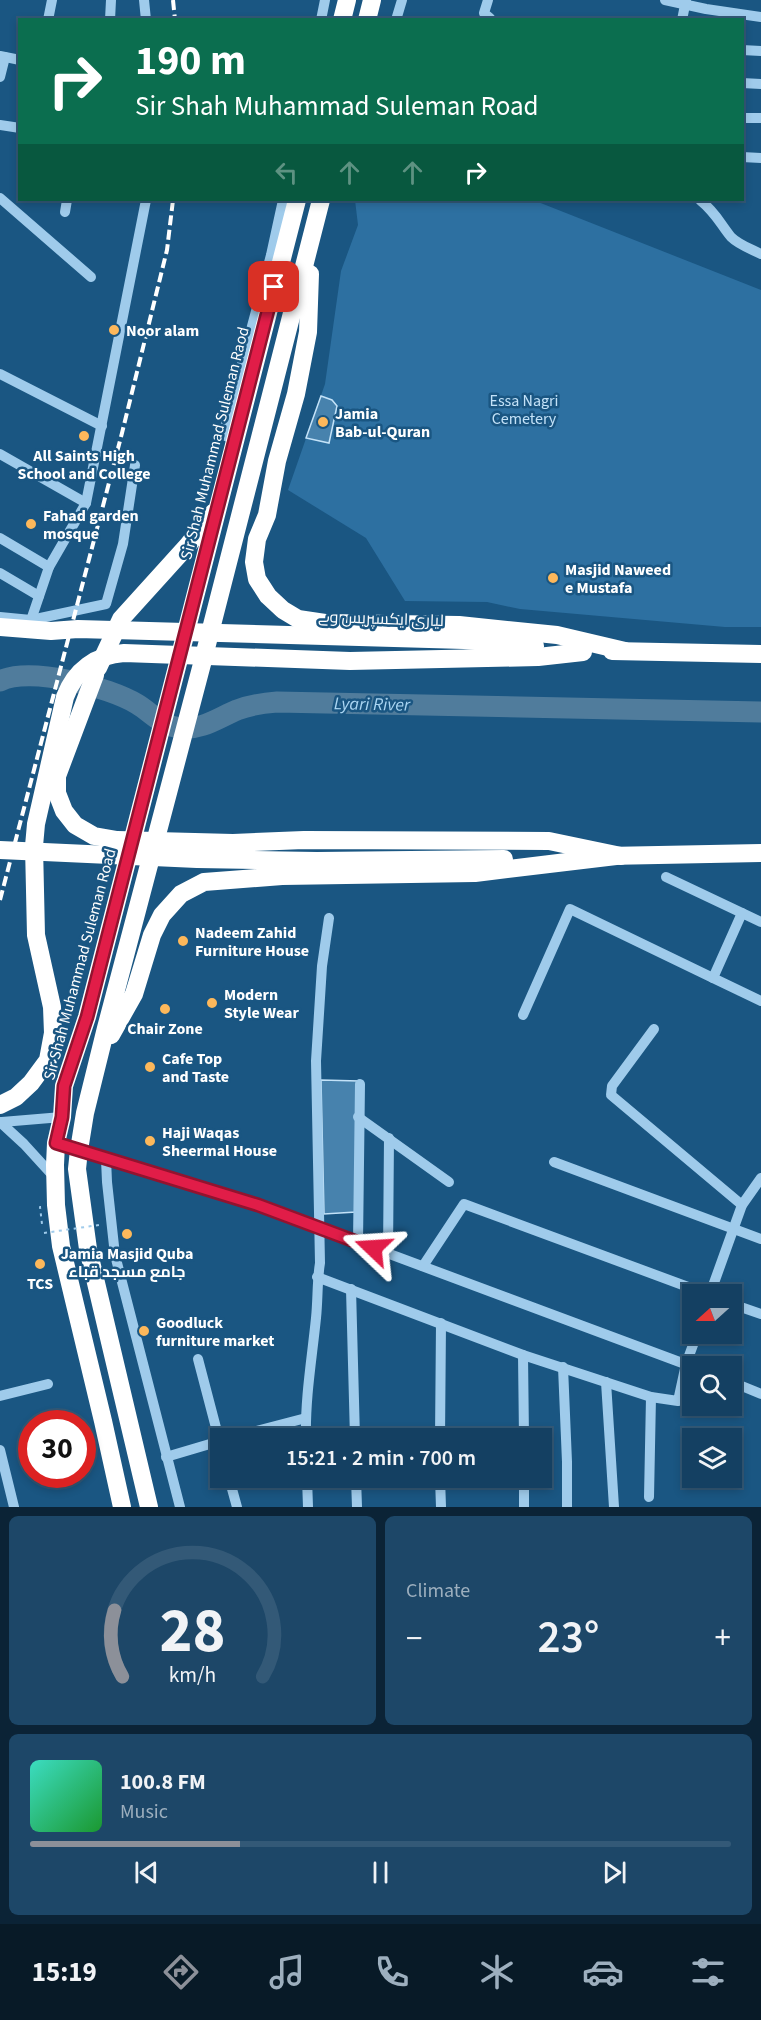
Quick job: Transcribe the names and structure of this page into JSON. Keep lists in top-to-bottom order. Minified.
{"streets":{"highway":["Sir Shah Muhammad Suleman Raod","لیاری ایکسپریس وے","Sir Shah Muhammad Suleman Road"]},"crossings":[["Sir Shah Muhammad Suleman Raod","Sir Shah Muhammad Suleman Road"]],"water":["Lyari River"],"parks":["Essa Nagri Cemetery"],"places":["Noor alam","Jamia Bab-ul-Quran","All Saints High School and College","Fahad garden mosque","Masjid Naweed e Mustafa","Nadeem Zahid Furniture House","Modern Style Wear","Chair Zone","Cafe Top and Taste","Haji Waqas Sheermal House","Jamia Masjid Quba جامع مسجد قباء","TCS","Goodluck furniture market"],"north":"left","page":{"turn":["190 m","Sir Shah Muhammad Suleman Road"],"limit":"30","trip":"15:21 · 2 min · 700 m","tile":"Climate","heat":["−","23°","+"],"song":["100.8 FM","Music"],"tabs":"15:19","gauge":["28","km/h"]}}
